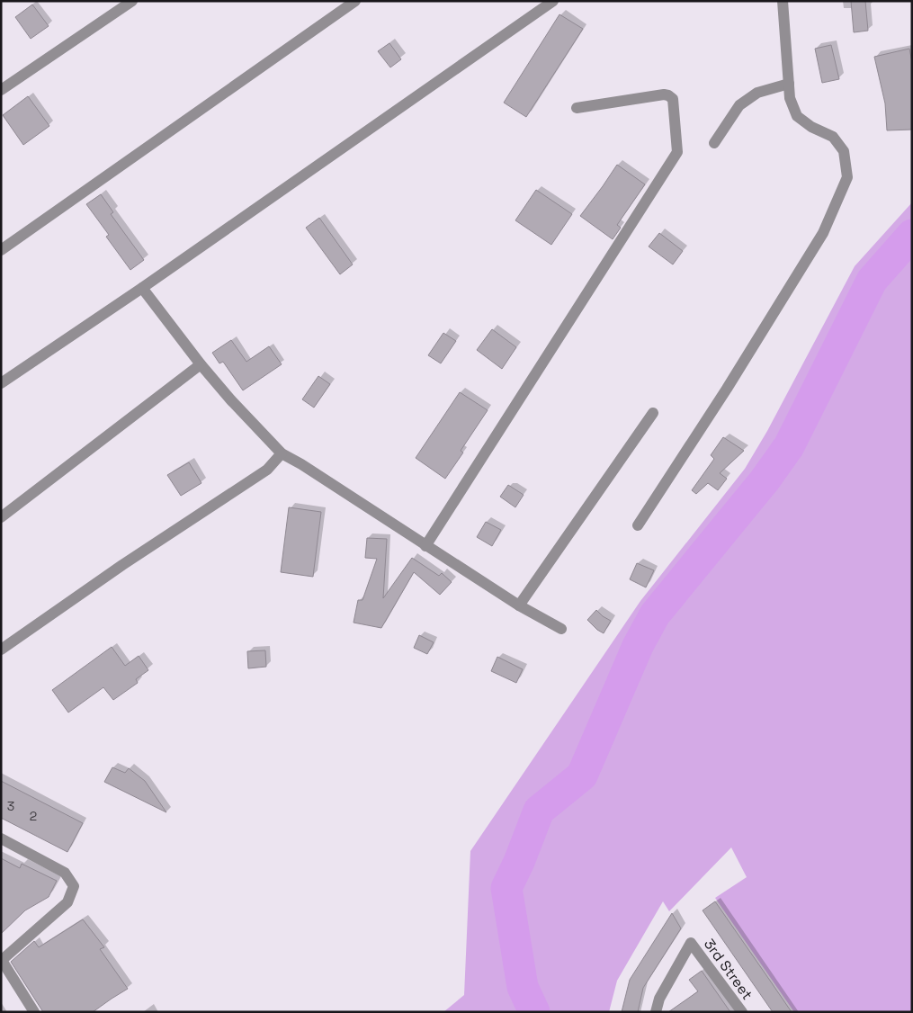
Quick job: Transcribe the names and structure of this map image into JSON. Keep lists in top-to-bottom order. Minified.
{"streets":{"street":["3rd Street"]},"house_numbers":["3","2"]}
